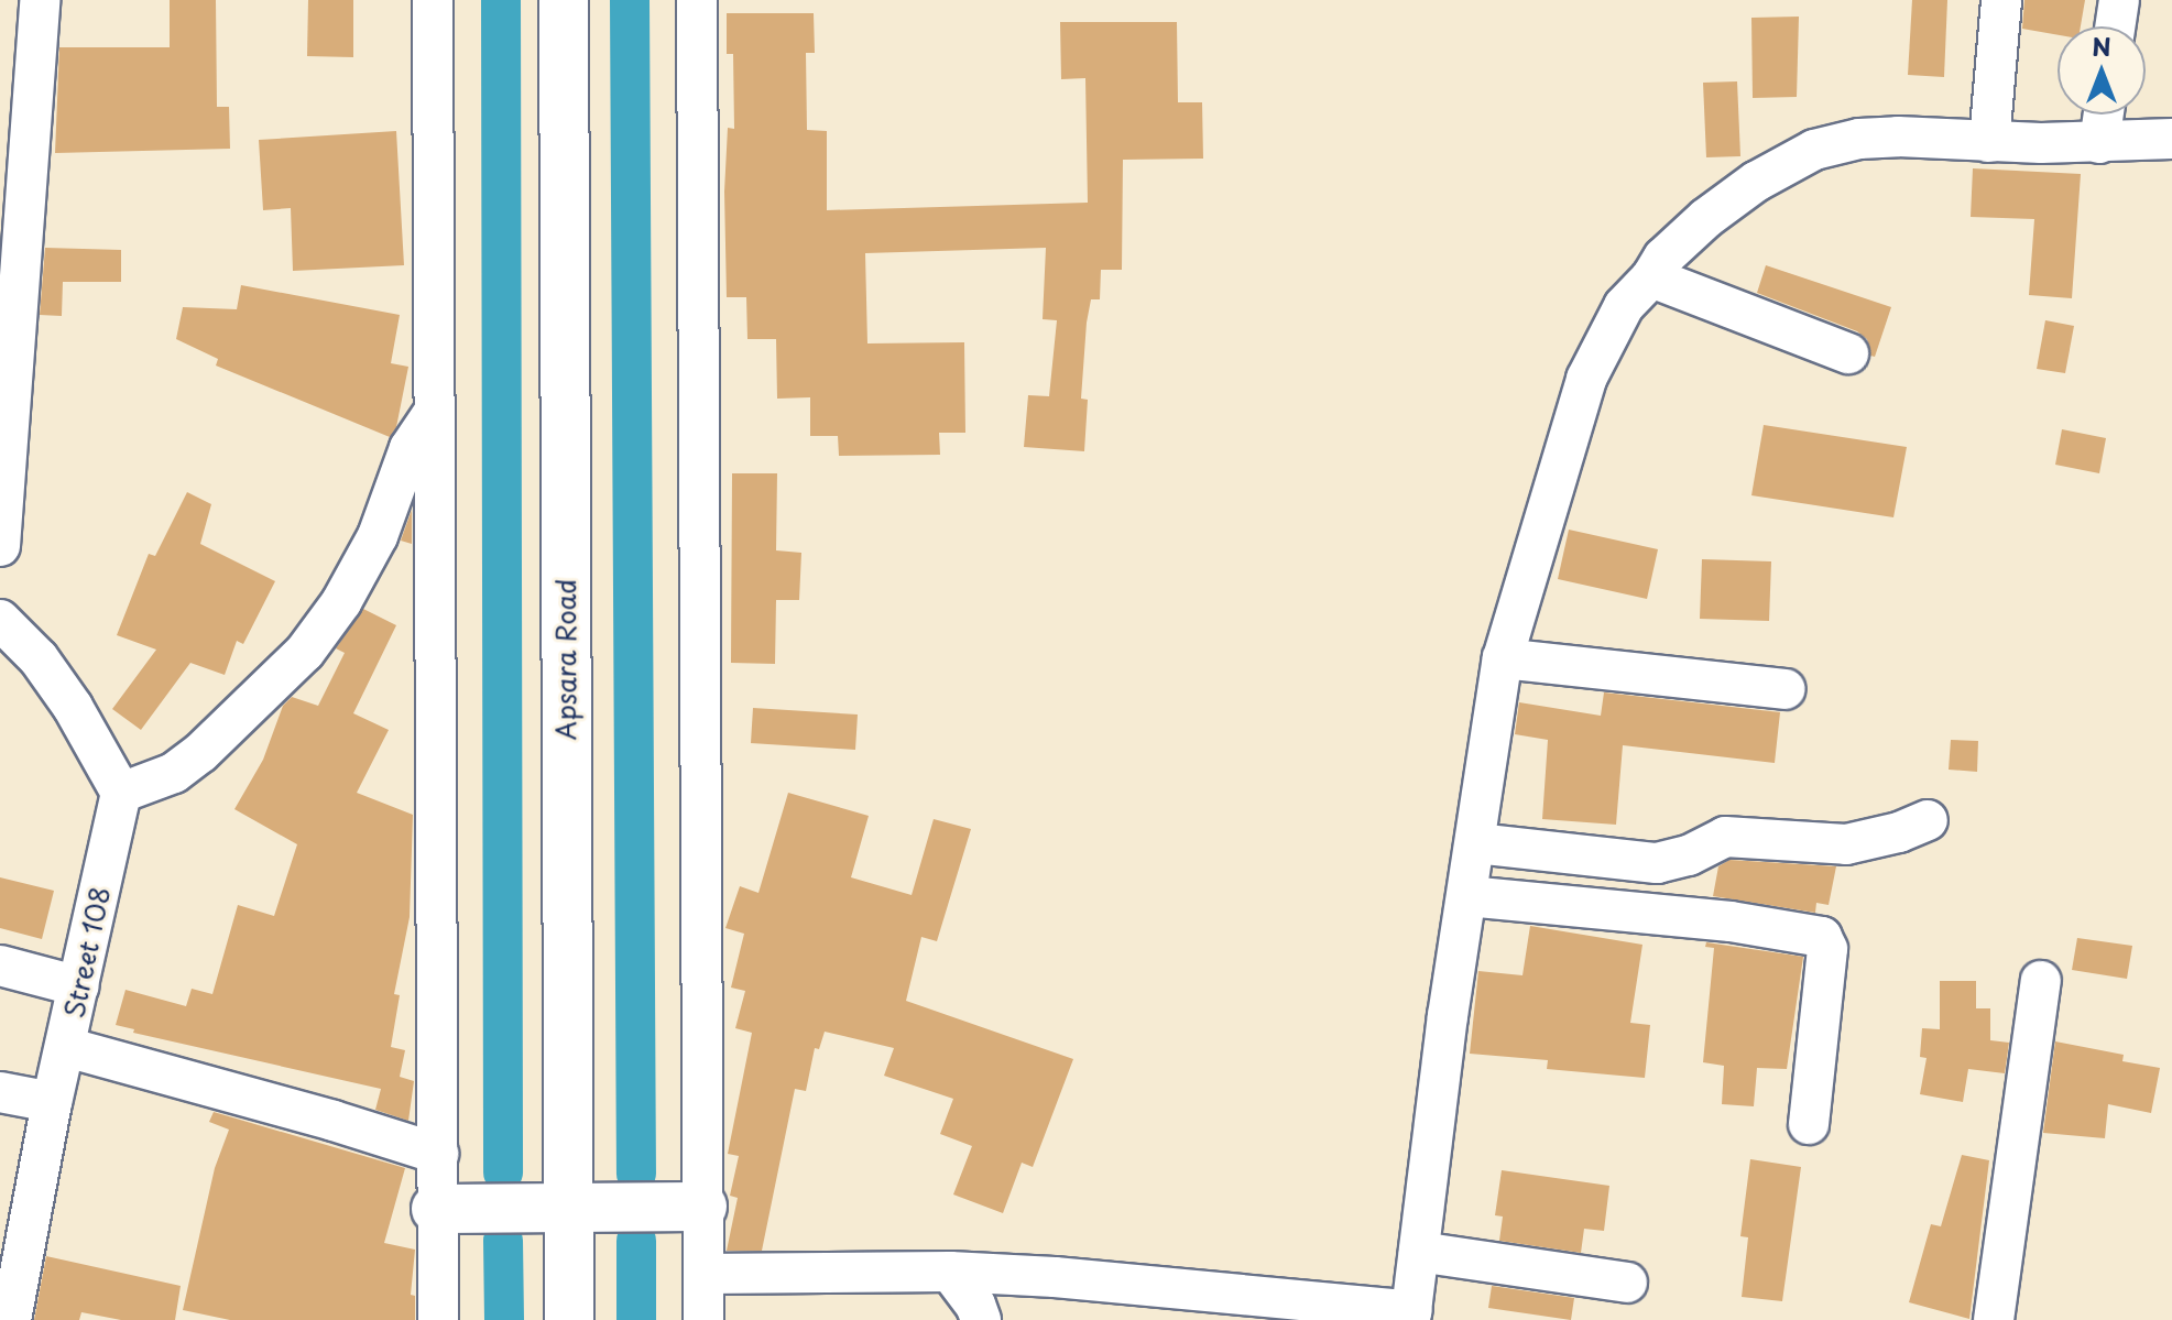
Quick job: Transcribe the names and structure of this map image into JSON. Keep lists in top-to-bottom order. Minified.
{"streets":{"main road":["Apsara Road"],"street":["Street 108"]},"north":"top"}
